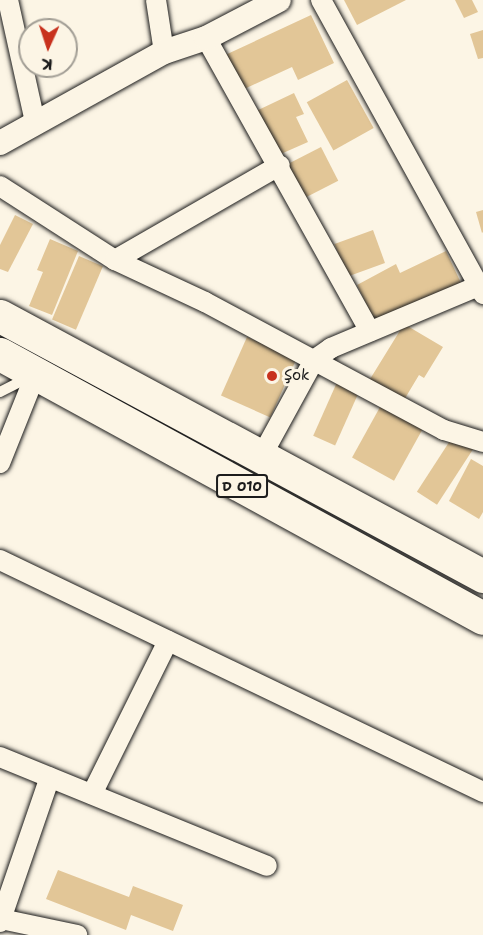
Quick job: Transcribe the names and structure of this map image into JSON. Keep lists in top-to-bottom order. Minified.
{"streets":{"highway":["D 010"]},"places":["Şok"],"north":"bottom"}
